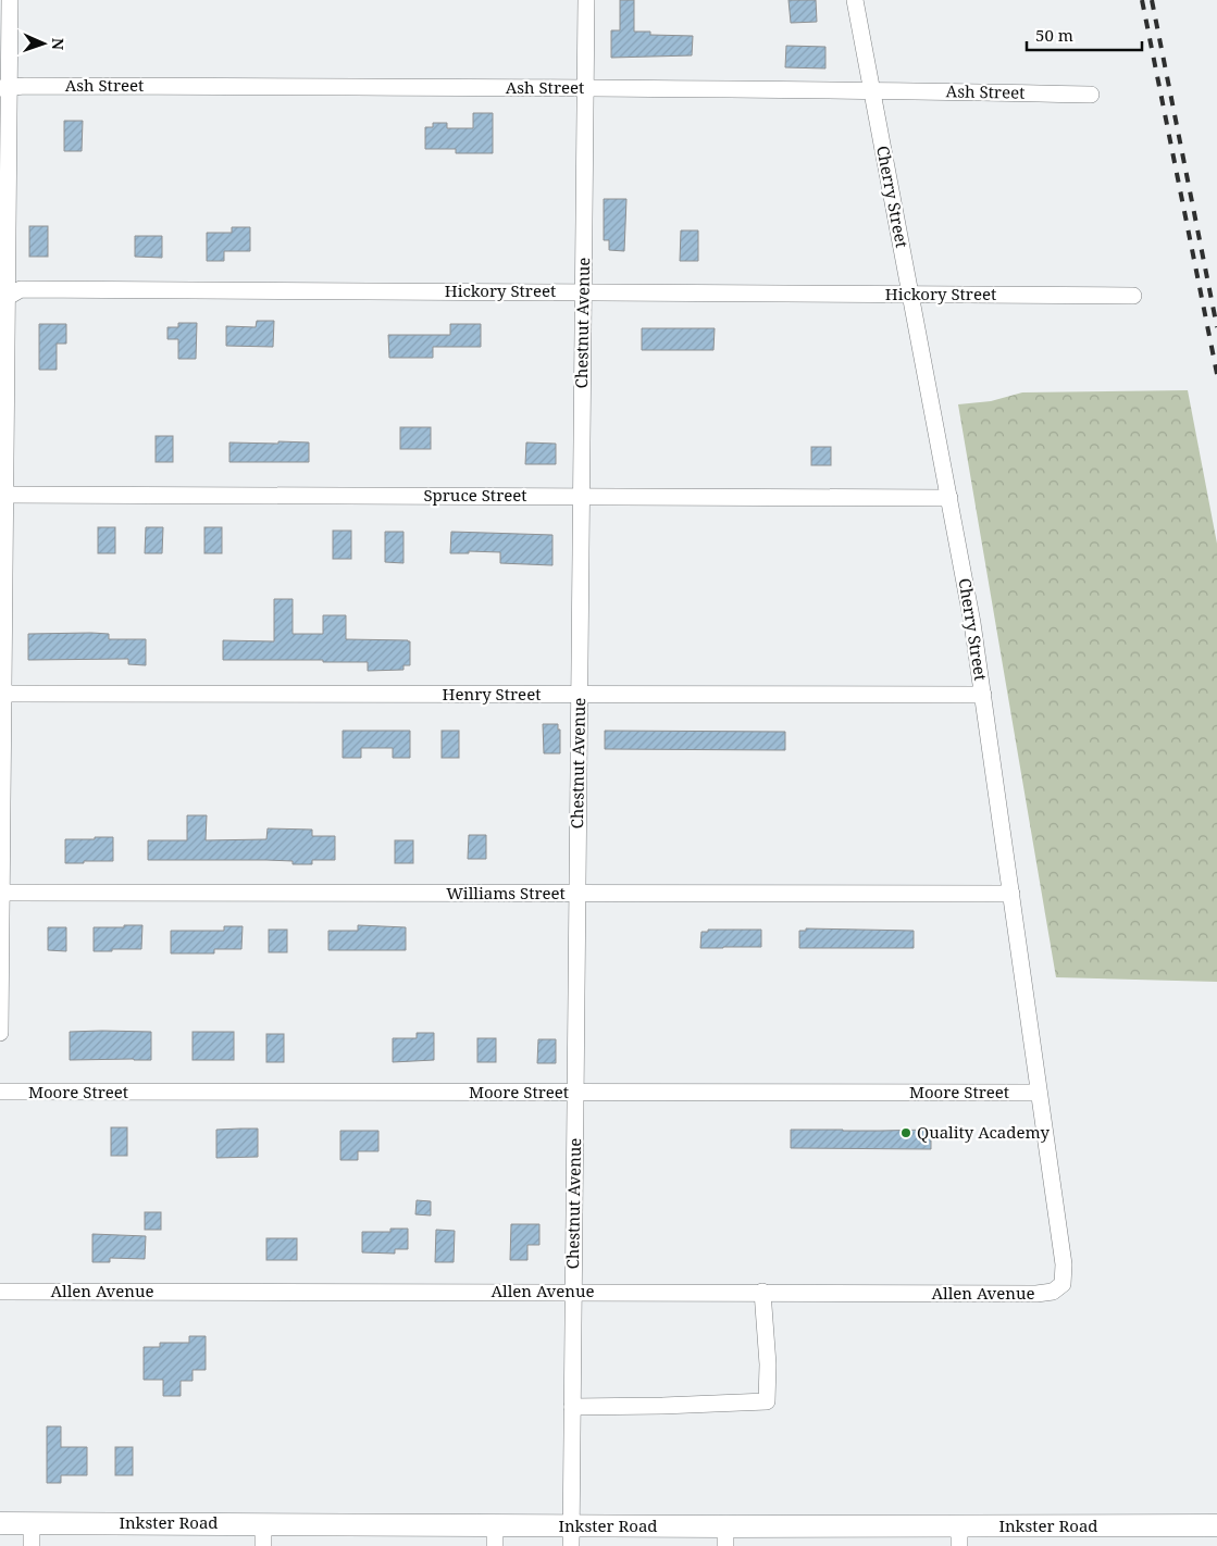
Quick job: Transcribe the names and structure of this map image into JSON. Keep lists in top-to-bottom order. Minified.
{"streets":{"main road":["Inkster Road"],"street":["Ash Street","Cherry Street","Hickory Street","Chestnut Avenue","Spruce Street","Henry Street","Williams Street","Moore Street","Allen Avenue"]},"crossings":[["Ash Street","Cherry Street"],["Ash Street","Chestnut Avenue"],["Cherry Street","Hickory Street"],["Cherry Street","Spruce Street"],["Cherry Street","Henry Street"],["Cherry Street","Williams Street"],["Cherry Street","Moore Street"],["Cherry Street","Allen Avenue"],["Hickory Street","Chestnut Avenue"],["Chestnut Avenue","Spruce Street"],["Chestnut Avenue","Henry Street"],["Chestnut Avenue","Williams Street"],["Chestnut Avenue","Moore Street"],["Chestnut Avenue","Allen Avenue"],["Chestnut Avenue","Inkster Road"]],"places":["Quality Academy"],"scale_bar":"50 m","north":"right"}
